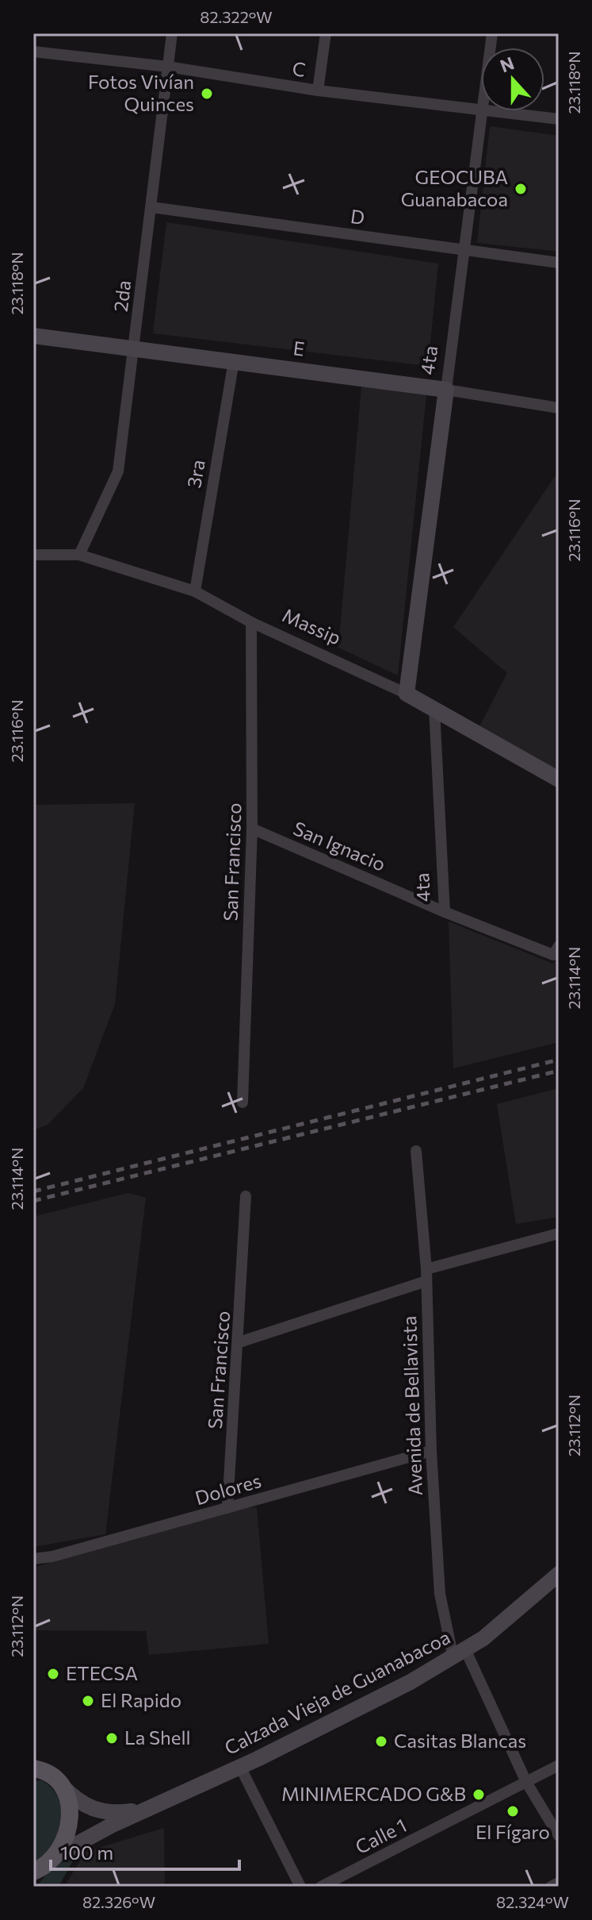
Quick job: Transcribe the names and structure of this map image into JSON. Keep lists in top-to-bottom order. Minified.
{"streets":{"street":["C","D","2da","E","4ta","3ra","Massip","San Ignacio","San Francisco","Avenida de Bellavista","Dolores","Calzada Vieja de Guanabacoa","Calle 1"]},"crossings":[["C","2da"],["C","4ta"],["D","2da"],["D","4ta"],["2da","E"],["2da","Massip"],["E","4ta"],["E","3ra"],["4ta","Massip"],["4ta","San Ignacio"],["3ra","Massip"],["Massip","San Francisco"],["San Ignacio","San Francisco"],["San Francisco","Dolores"],["Avenida de Bellavista","Dolores"],["Avenida de Bellavista","Calzada Vieja de Guanabacoa"],["Avenida de Bellavista","Calle 1"]],"places":["Fotos Vivían Quinces","GEOCUBA Guanabacoa","ETECSA","El Rapido","La Shell","Casitas Blancas","MINIMERCADO G&B","El Fígaro"],"scale_bar":"100 m","north":"top","coordinates":["82.322°W","23.118°N","23.116°N","23.114°N","23.112°N","82.326°W","82.324°W"]}
